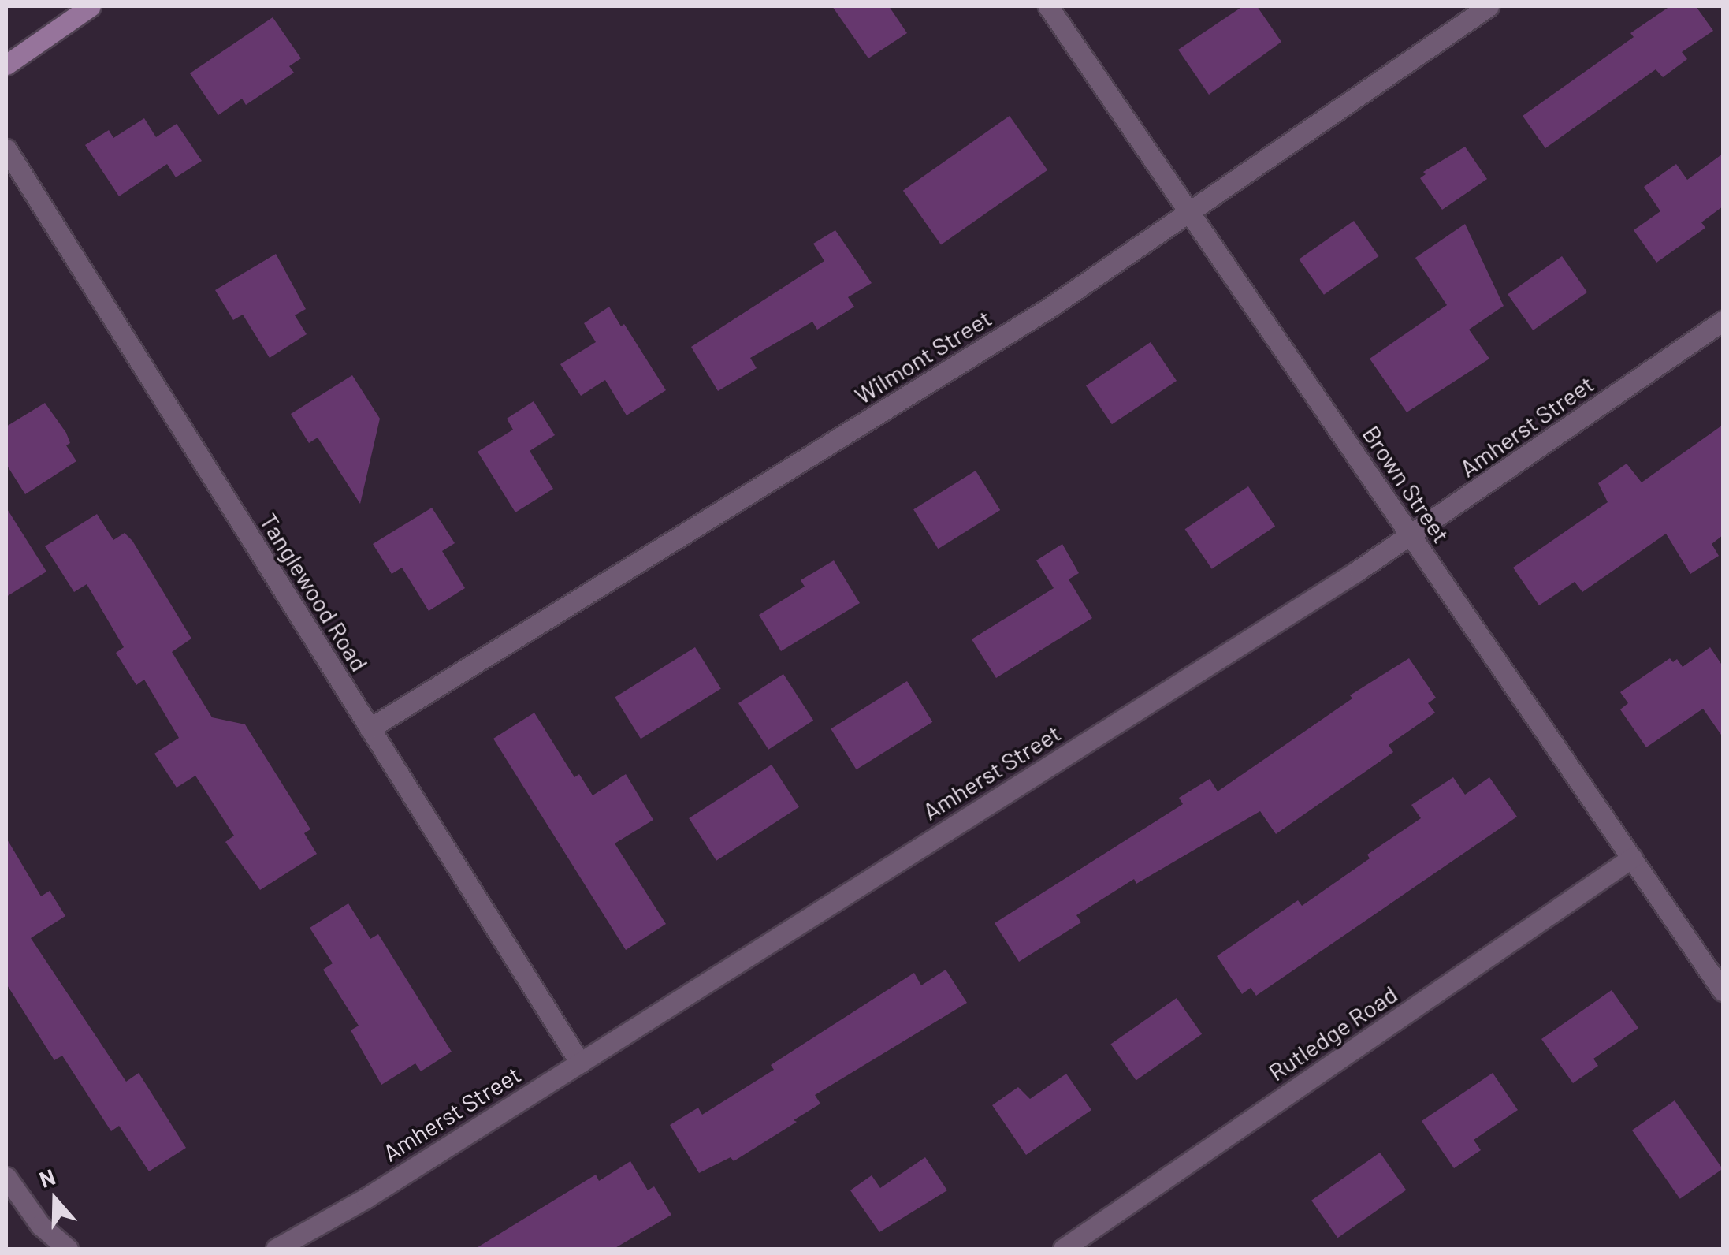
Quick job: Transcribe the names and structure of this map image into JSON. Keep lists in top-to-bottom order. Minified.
{"streets":{"street":["Wilmont Street","Amherst Street","Brown Street","Tanglewood Road","Rutledge Road"]},"crossings":[["Wilmont Street","Brown Street"],["Wilmont Street","Tanglewood Road"],["Amherst Street","Brown Street"],["Amherst Street","Tanglewood Road"],["Brown Street","Rutledge Road"]],"north":"top"}
